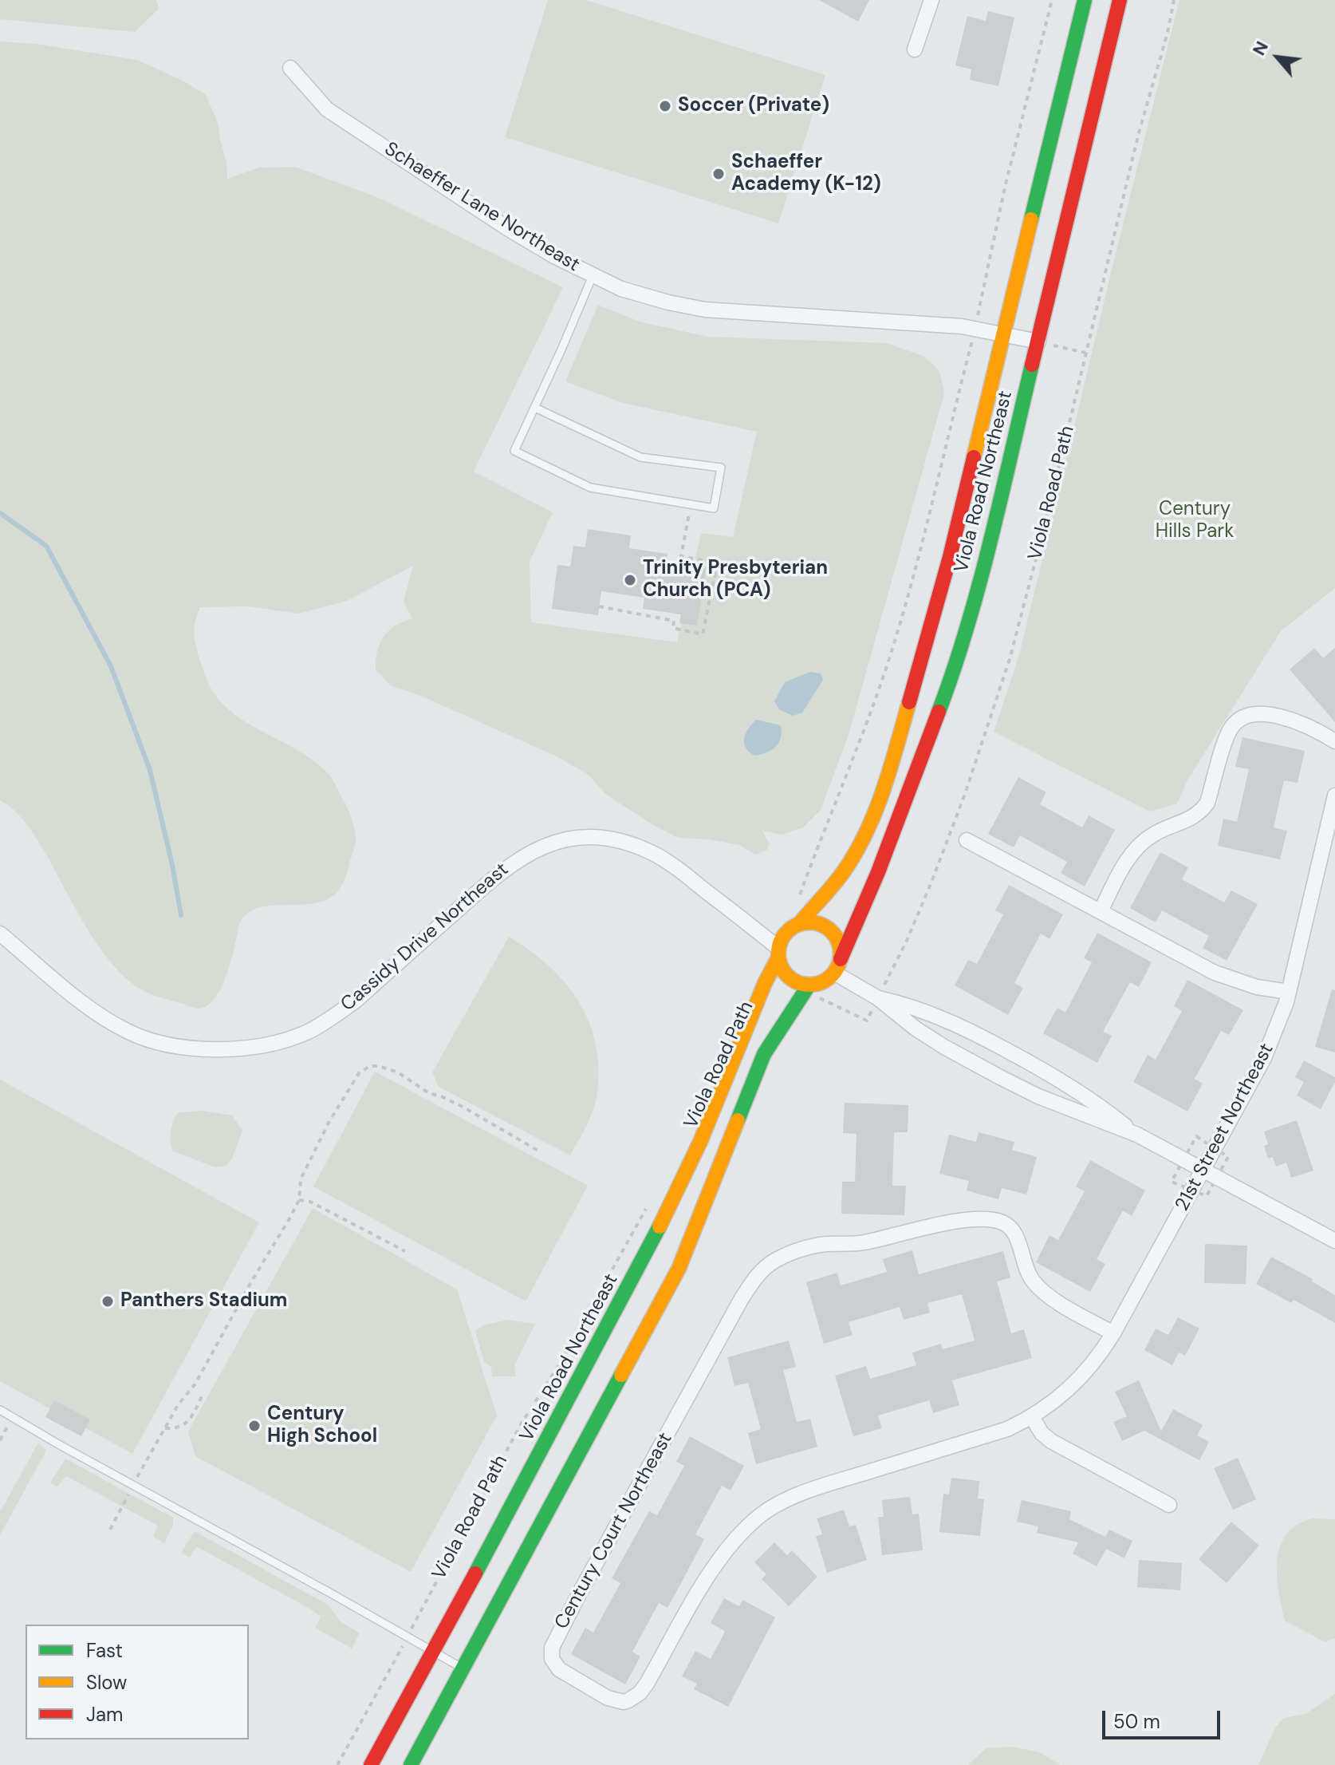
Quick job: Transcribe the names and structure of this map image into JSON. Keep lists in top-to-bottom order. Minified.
{"streets":{"main road":["Viola Road Northeast"],"street":["Schaeffer Lane Northeast","Cassidy Drive Northeast","21st Street Northeast","Century Court Northeast"],"path":["Viola Road Path"]},"crossings":[["Schaeffer Lane Northeast","Viola Road Northeast"],["Viola Road Northeast","Cassidy Drive Northeast"],["21st Street Northeast","Century Court Northeast"]],"parks":["Century Hills Park"],"places":["Soccer (Private)","Schaeffer Academy (K-12)","Trinity Presbyterian Church (PCA)","Panthers Stadium","Century High School"],"legend":["Fast","Slow","Jam"],"scale_bar":"50 m","north":"top left"}
